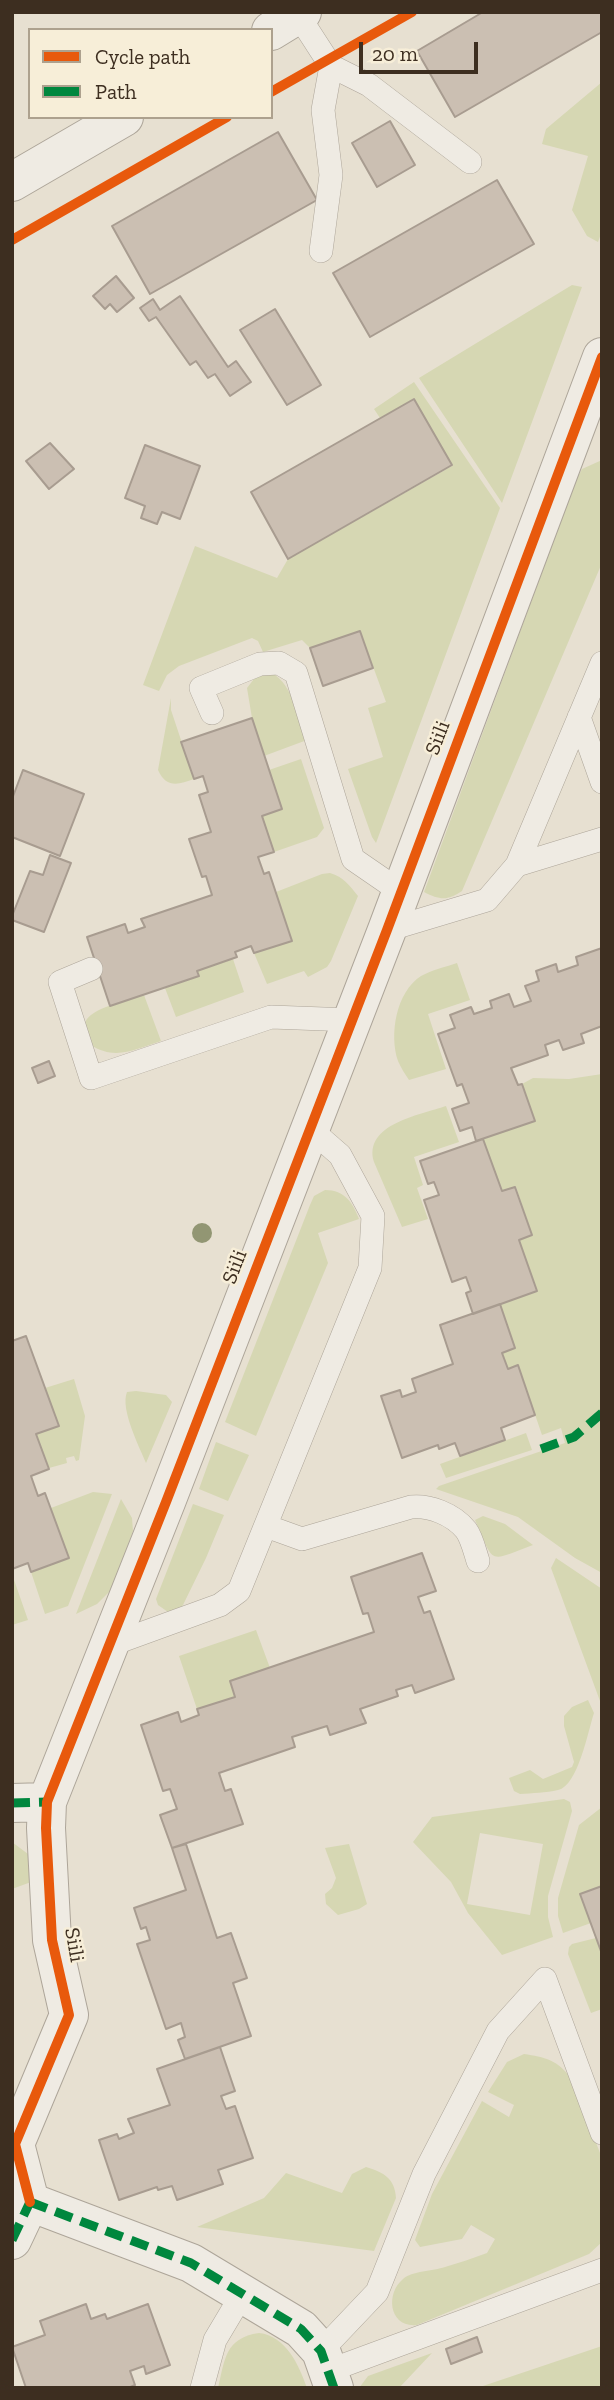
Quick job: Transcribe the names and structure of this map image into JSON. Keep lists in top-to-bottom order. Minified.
{"streets":{"street":["Siili"]},"legend":["Cycle path","Path"],"scale_bar":"20 m"}
